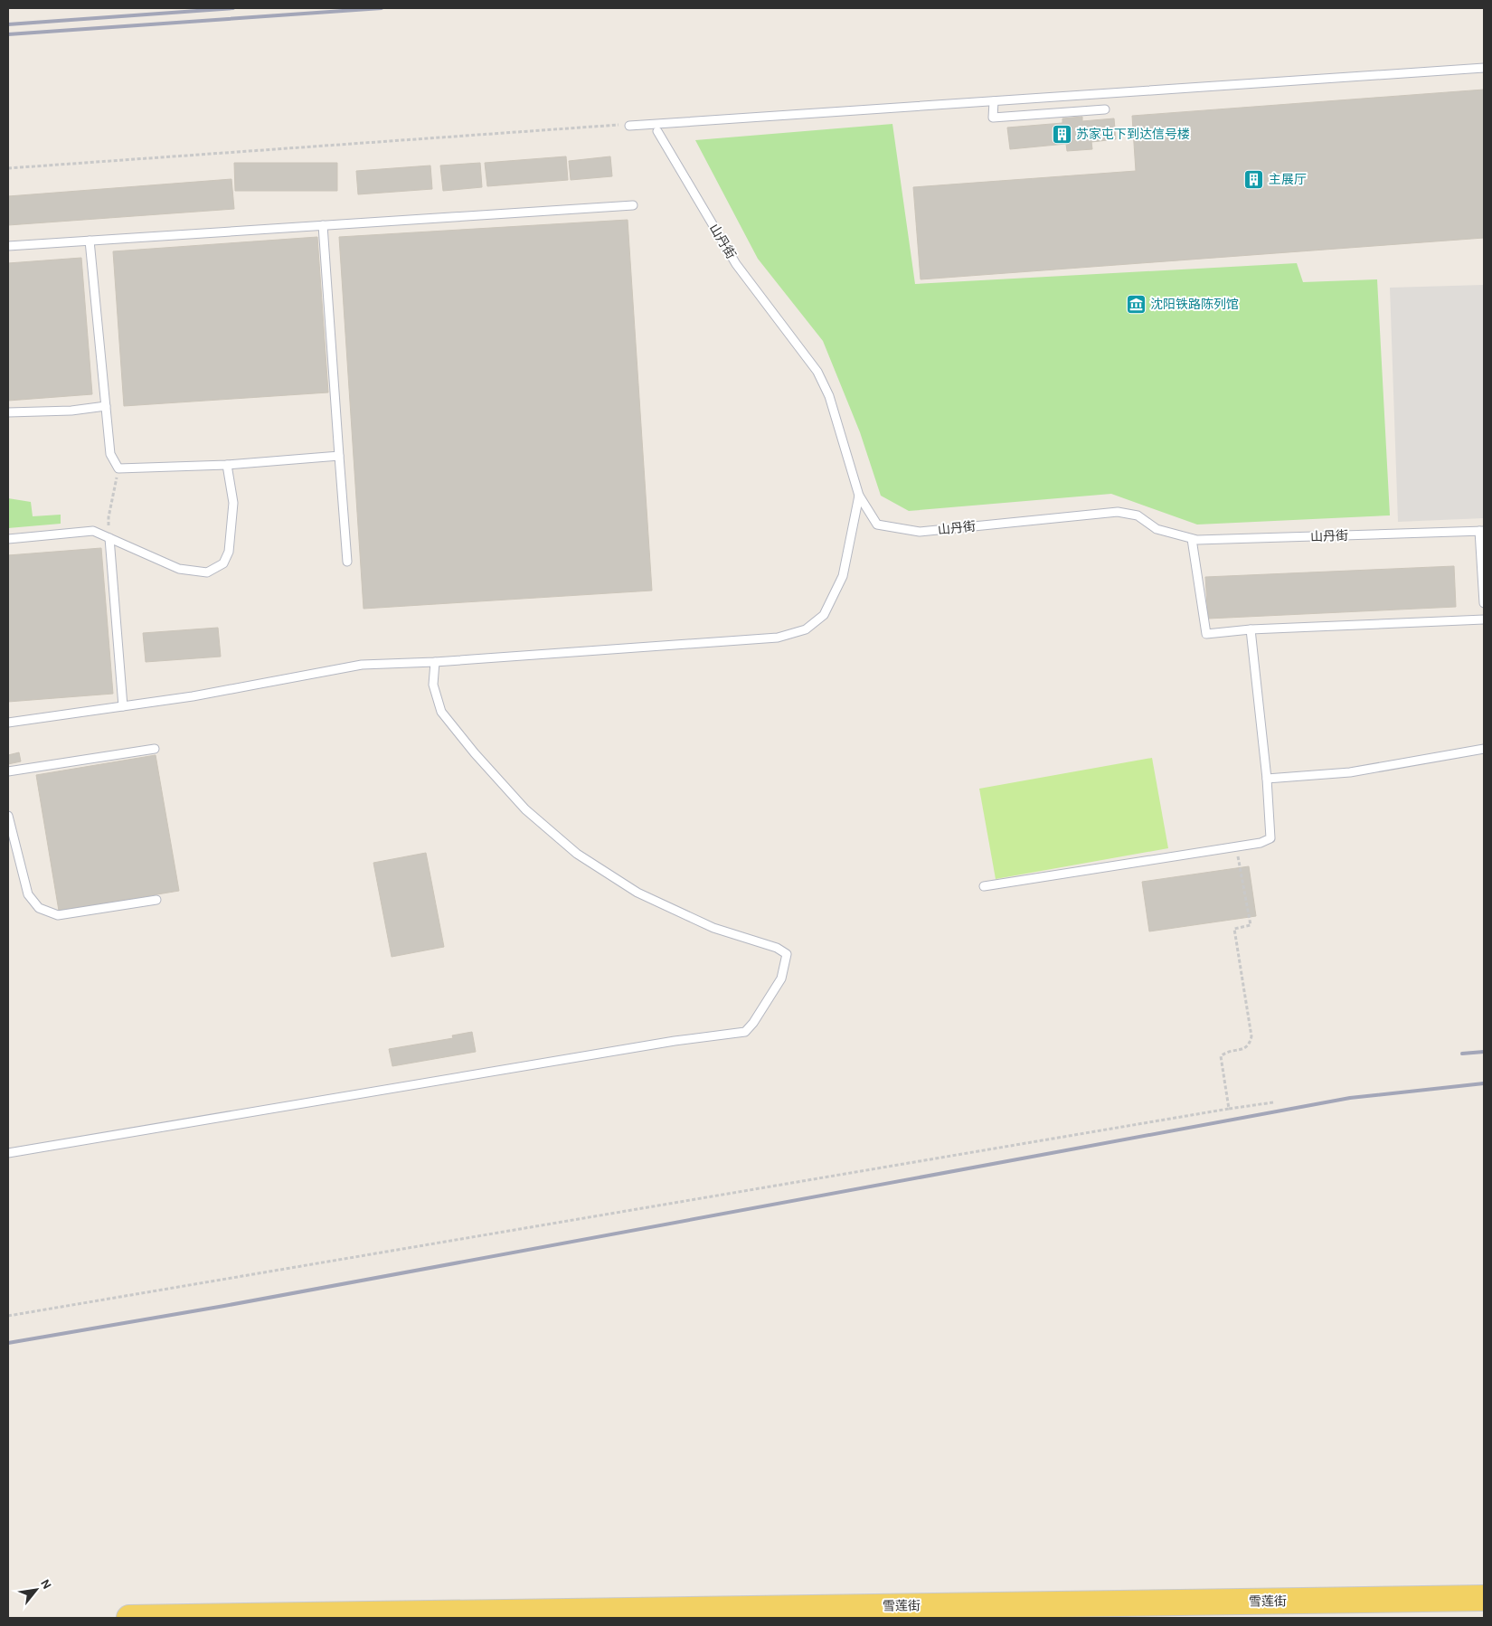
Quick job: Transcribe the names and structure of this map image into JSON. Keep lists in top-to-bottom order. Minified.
{"streets":{"main road":["雪莲街"],"lane":["山丹街"]},"places":{"building":["苏家屯下到达信号楼","主展厅"],"museum":["沈阳铁路陈列馆"]},"north":"top right"}
